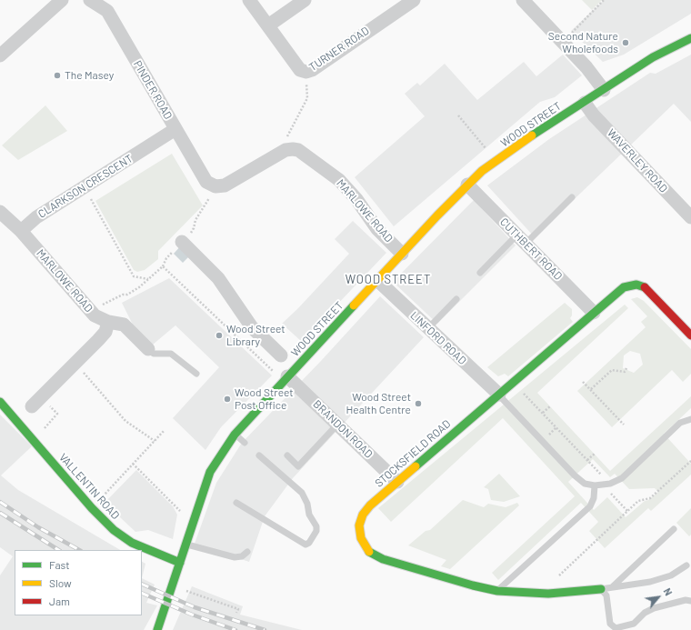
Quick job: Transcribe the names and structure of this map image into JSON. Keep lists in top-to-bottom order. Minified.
{"streets":{"street":["TURNER ROAD","PINDER ROAD","WOOD STREET","WAVERLEY ROAD","CLARKSON CRESCENT","MARLOWE ROAD","CUTHBERT ROAD","LINFORD ROAD","BRANDON ROAD","STOCKSFIELD ROAD","VALLENTIN ROAD"]},"crossings":[["PINDER ROAD","CLARKSON CRESCENT"],["PINDER ROAD","MARLOWE ROAD"],["WOOD STREET","WAVERLEY ROAD"],["WOOD STREET","MARLOWE ROAD"],["WOOD STREET","CUTHBERT ROAD"],["WOOD STREET","LINFORD ROAD"],["WOOD STREET","BRANDON ROAD"],["WOOD STREET","VALLENTIN ROAD"],["CLARKSON CRESCENT","MARLOWE ROAD"],["CUTHBERT ROAD","STOCKSFIELD ROAD"],["LINFORD ROAD","STOCKSFIELD ROAD"],["BRANDON ROAD","STOCKSFIELD ROAD"]],"districts":["WOOD STREET"],"places":["Second Nature Wholefoods","The Masey","Wood Street Library","Wood Street Post Office","Wood Street Health Centre"],"legend":["Fast","Slow","Jam"],"north":"top right"}
